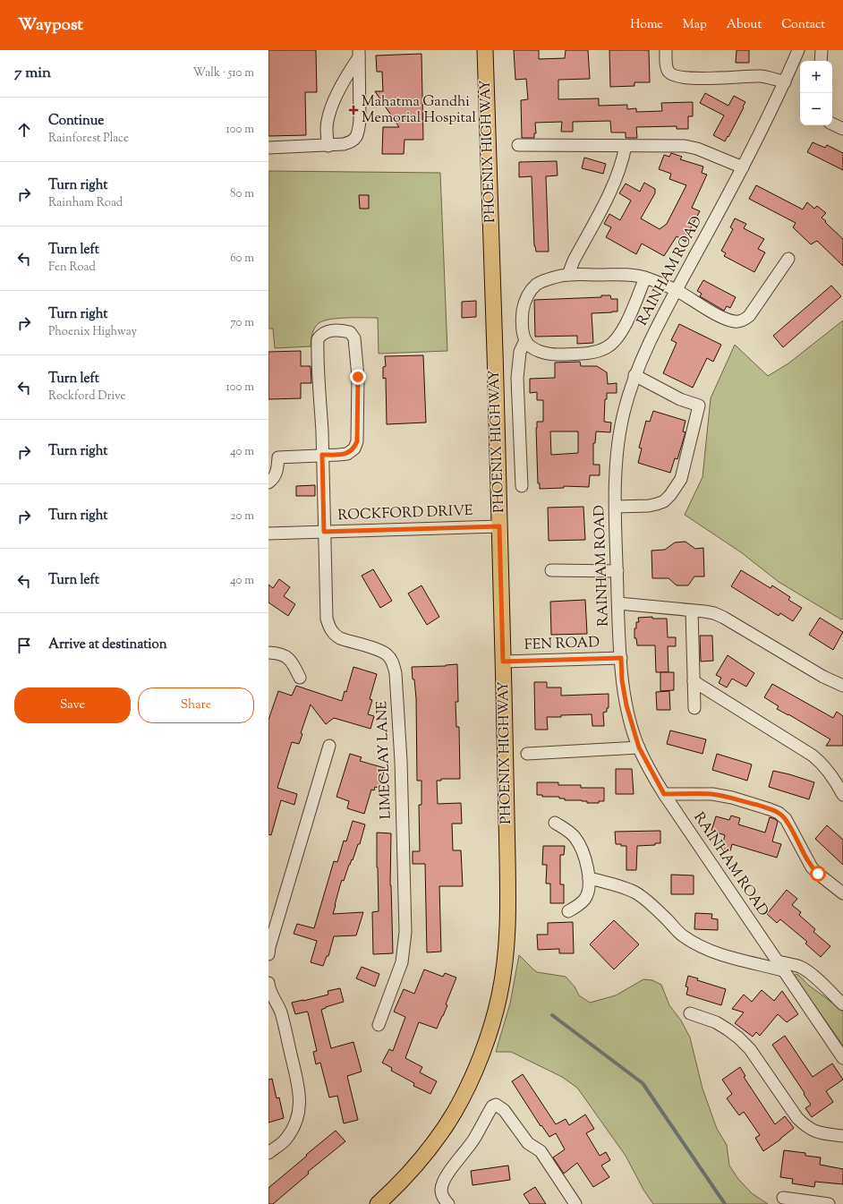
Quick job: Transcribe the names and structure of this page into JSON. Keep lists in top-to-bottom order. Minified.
{"streets":{"main road":["PHOENIX HIGHWAY"],"street":["RAINHAM ROAD","ROCKFORD DRIVE","FEN ROAD","LIMECLAY LANE"]},"crossings":[["PHOENIX HIGHWAY","ROCKFORD DRIVE"],["PHOENIX HIGHWAY","FEN ROAD"],["RAINHAM ROAD","FEN ROAD"],["ROCKFORD DRIVE","LIMECLAY LANE"]],"places":{"health":["Mahatma Gandhi Memorial Hospital"]},"page":{"header":"Waypost","nav":["Home","Map","About","Contact"],"heading":["7 min","Walk · 510 m"],"map_buttons":["+","−"],"list":[["Continue","Rainforest Place","100 m"],["Turn right","Rainham Road","80 m"],["Turn left","Fen Road","60 m"],["Turn right","Phoenix Highway","70 m"],["Turn left","Rockford Drive","100 m"],["Turn right","40 m"],["Turn right","20 m"],["Turn left","40 m"],"Arrive at destination"],"buttons":["Save","Share"]}}
